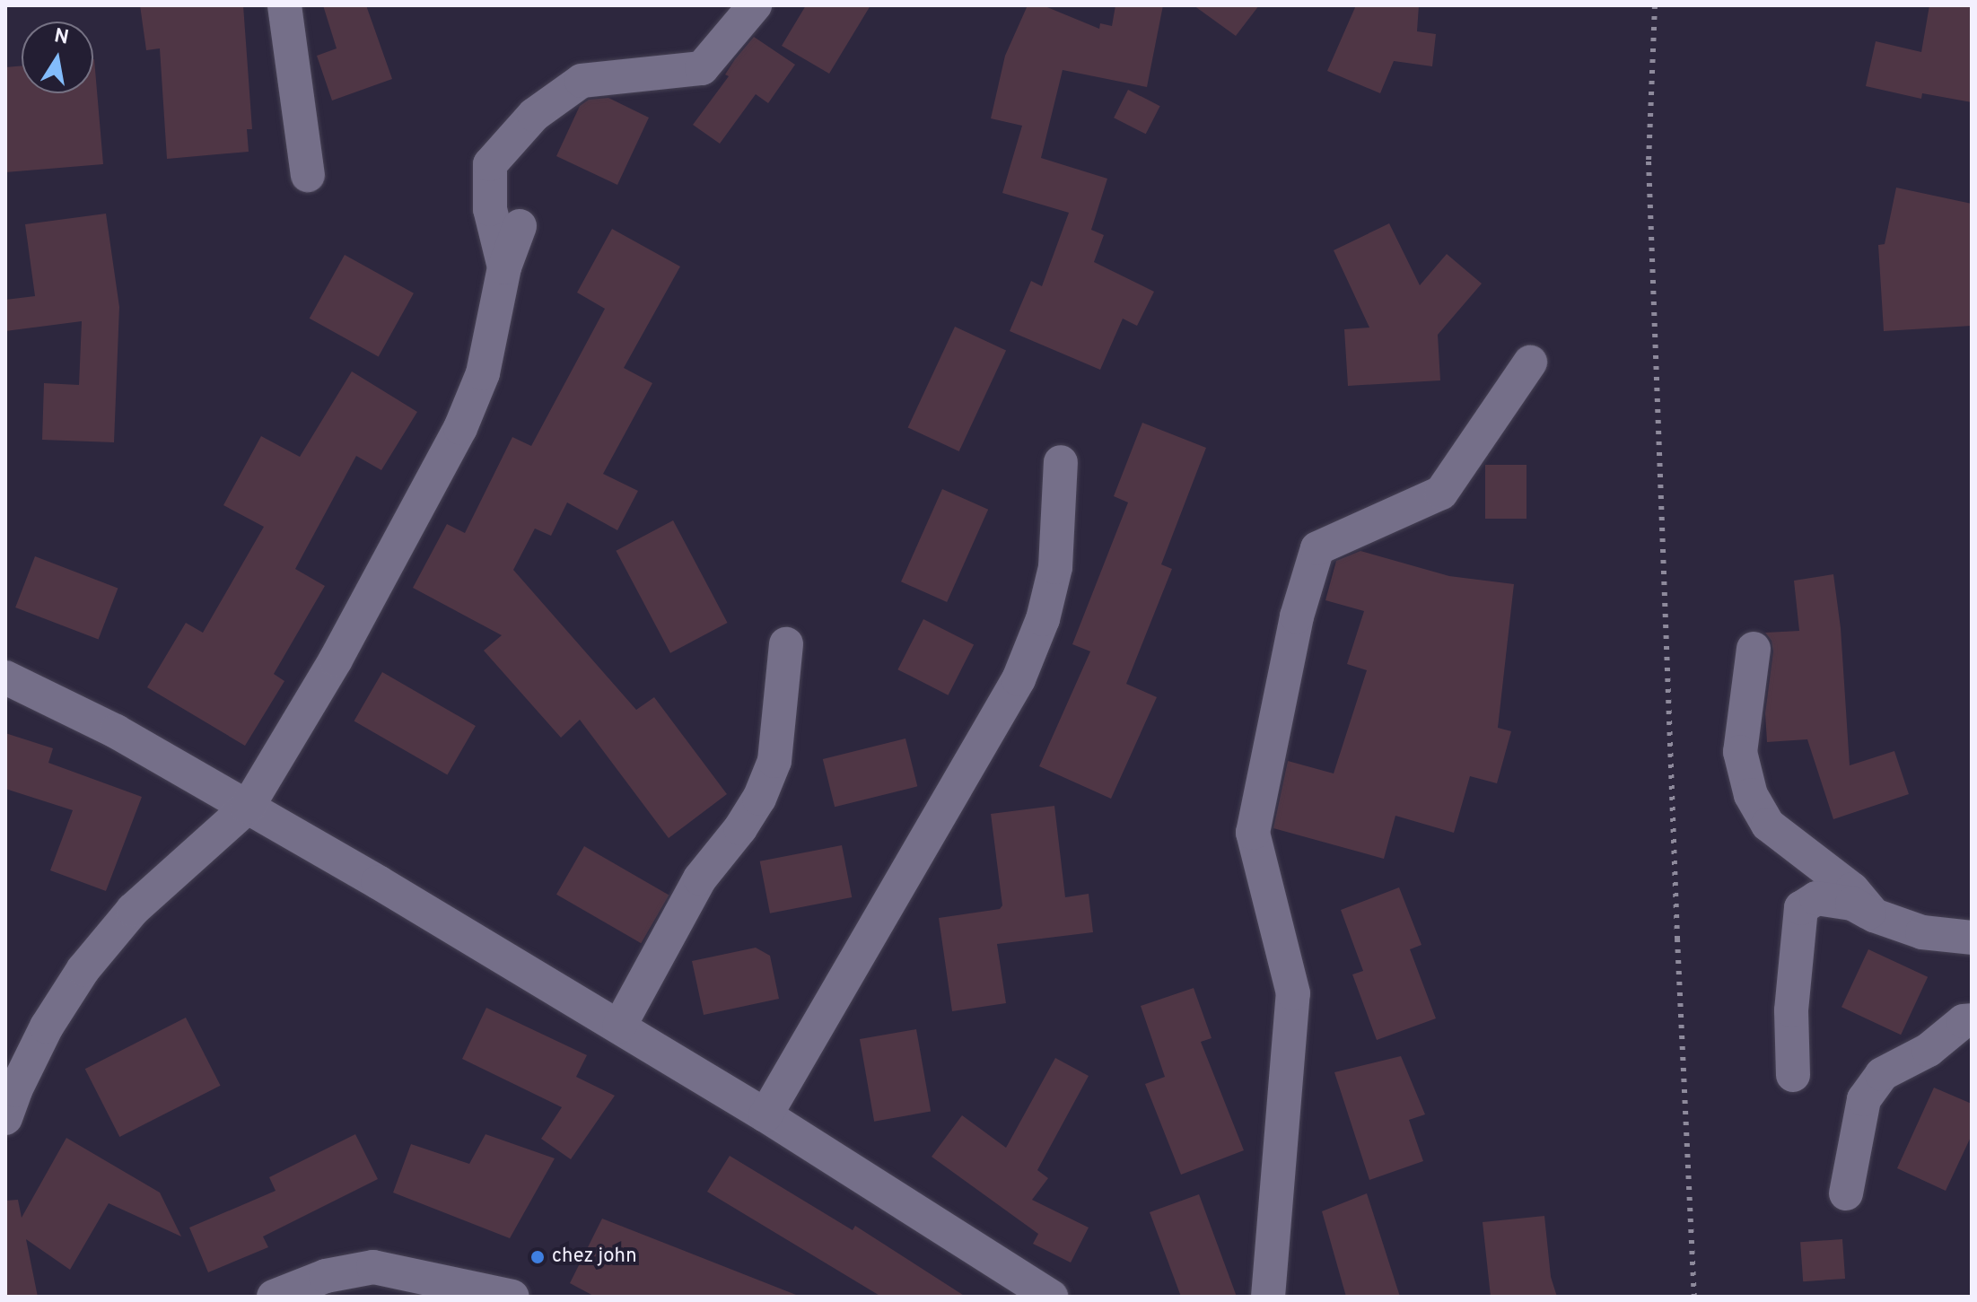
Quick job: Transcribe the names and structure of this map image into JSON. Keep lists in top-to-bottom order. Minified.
{"places":["chez john"],"north":"top"}
